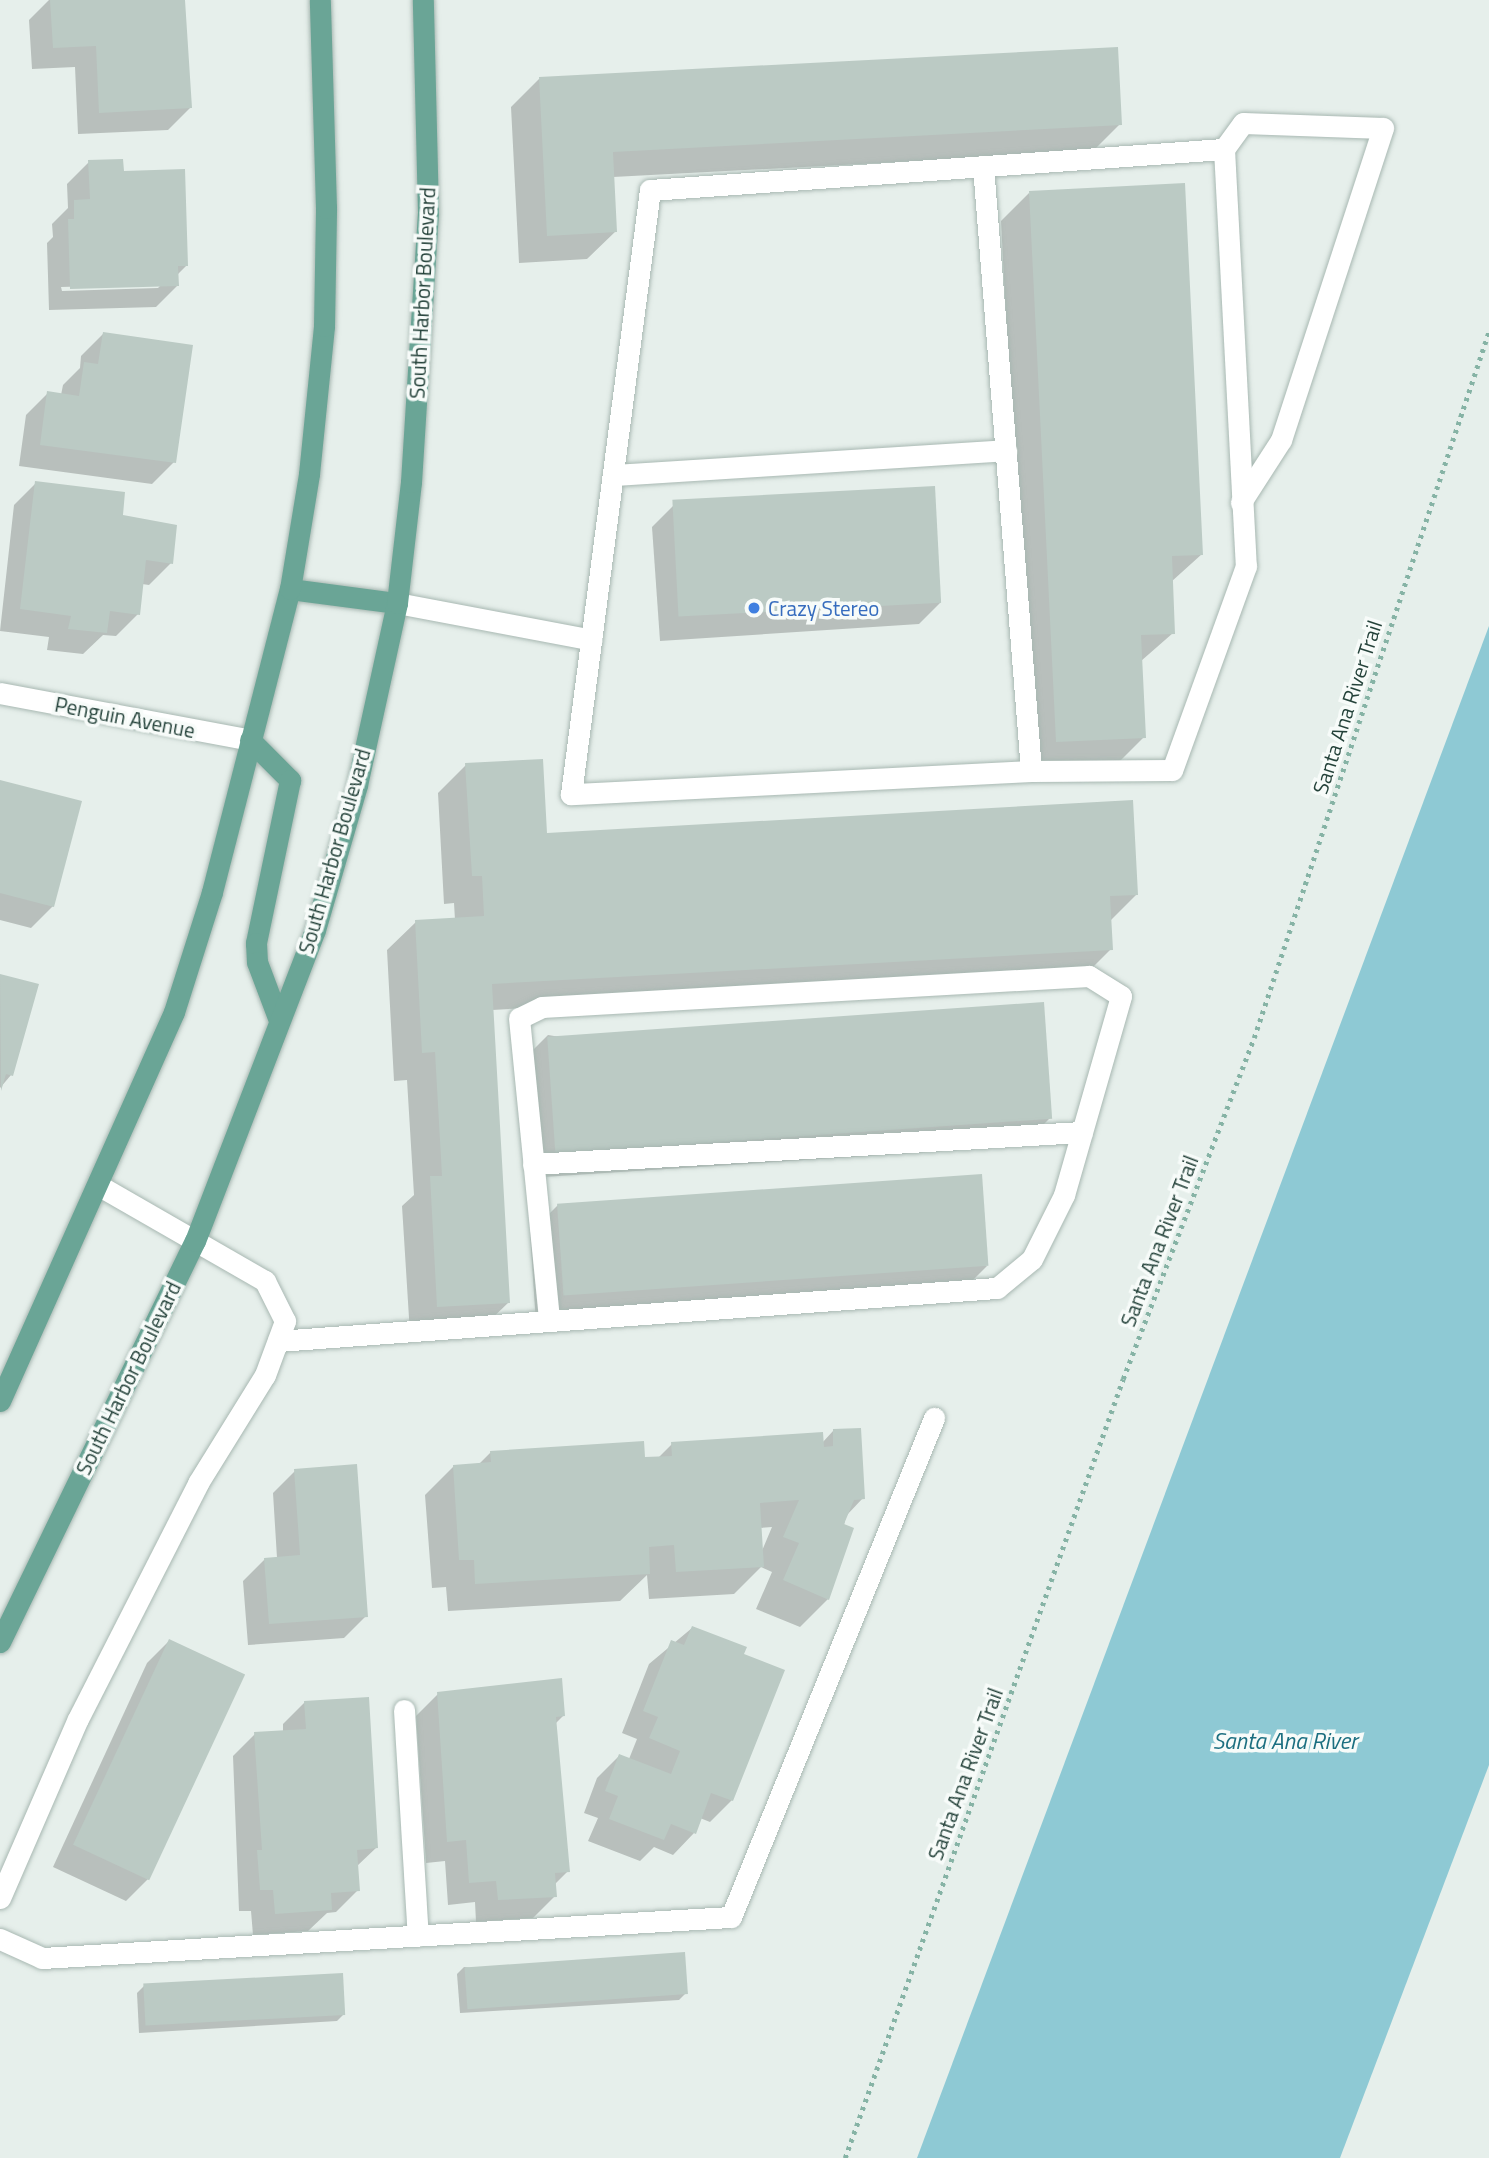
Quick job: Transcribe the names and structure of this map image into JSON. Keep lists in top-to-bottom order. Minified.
{"streets":{"main road":["South Harbor Boulevard"],"street":["Penguin Avenue"],"path":["Santa Ana River Trail"]},"water":["Santa Ana River"],"places":["Crazy Stereo"]}
